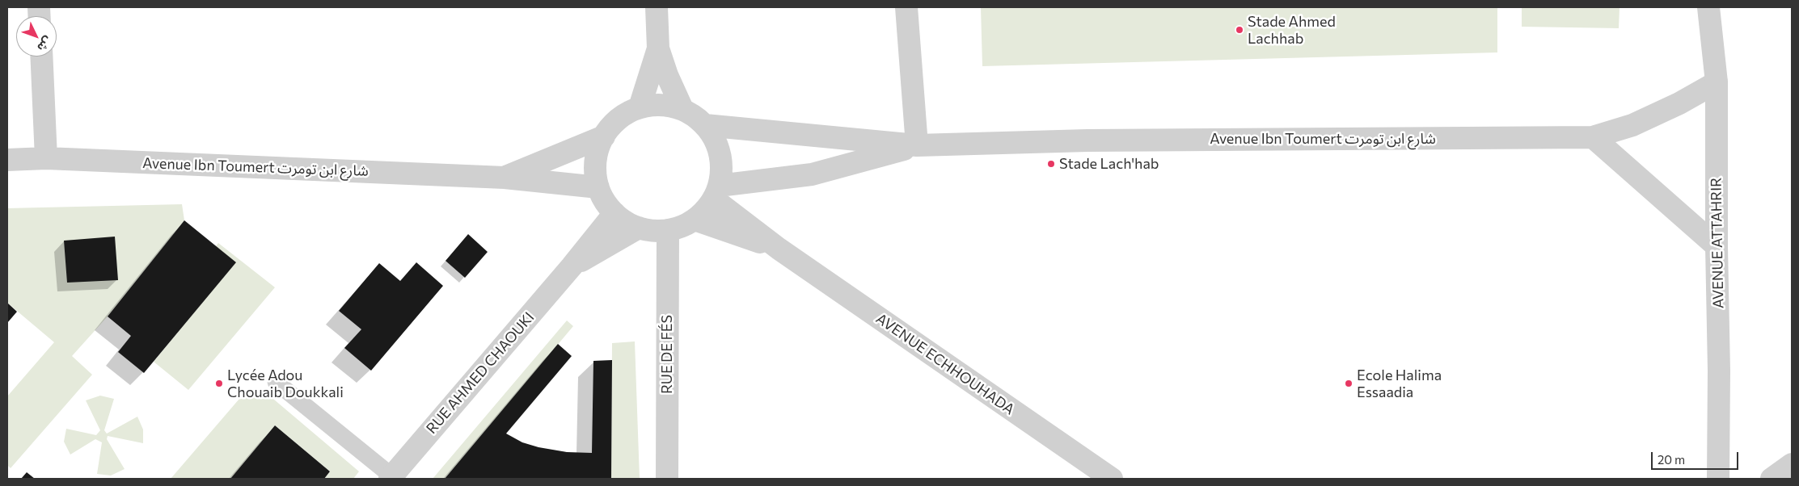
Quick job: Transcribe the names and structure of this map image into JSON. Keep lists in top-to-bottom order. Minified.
{"streets":{"street":["Avenue Ibn Toumert شارع ابن تومرت","AVENUE ATTAHRIR","RUE DE FÉS","AVENUE ECHHOUHADA","RUE AHMED CHAOUKI"]},"crossings":[["Avenue Ibn Toumert شارع ابن تومرت","AVENUE ATTAHRIR"],["Avenue Ibn Toumert شارع ابن تومرت","RUE DE FÉS"],["Avenue Ibn Toumert شارع ابن تومرت","AVENUE ECHHOUHADA"],["Avenue Ibn Toumert شارع ابن تومرت","RUE AHMED CHAOUKI"],["RUE DE FÉS","AVENUE ECHHOUHADA"],["RUE DE FÉS","RUE AHMED CHAOUKI"],["AVENUE ECHHOUHADA","RUE AHMED CHAOUKI"]],"places":["Stade Ahmed Lachhab","Stade Lach'hab","Lycée Adou Chouaib Doukkali","Ecole Halima Essaadia"],"scale_bar":"20 m","north":"bottom right"}
